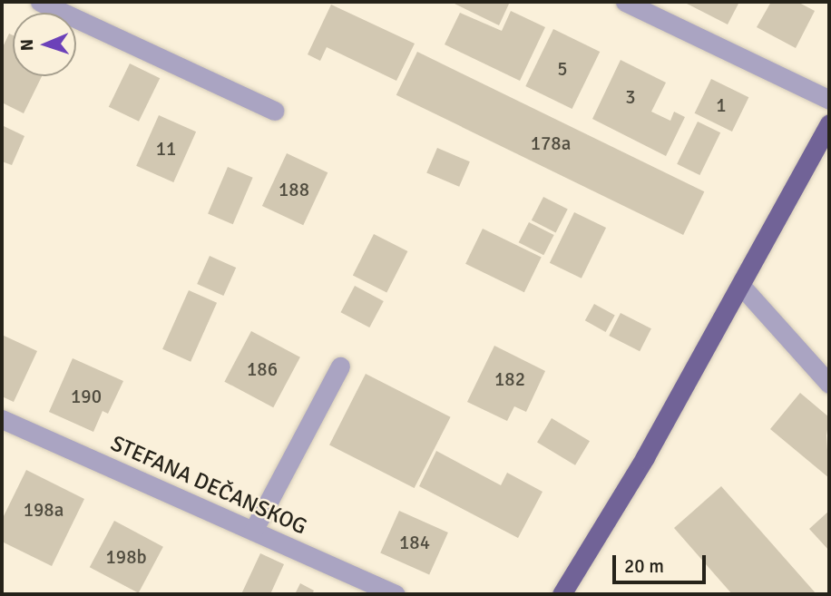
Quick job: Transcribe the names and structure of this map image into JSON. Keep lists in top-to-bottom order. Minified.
{"streets":{"street":["STEFANA DEČANSKOG"]},"house_numbers":["5","3","1","178a","11","188","186","182","190","198a","184","198b"],"scale_bar":"20 m","north":"left"}
